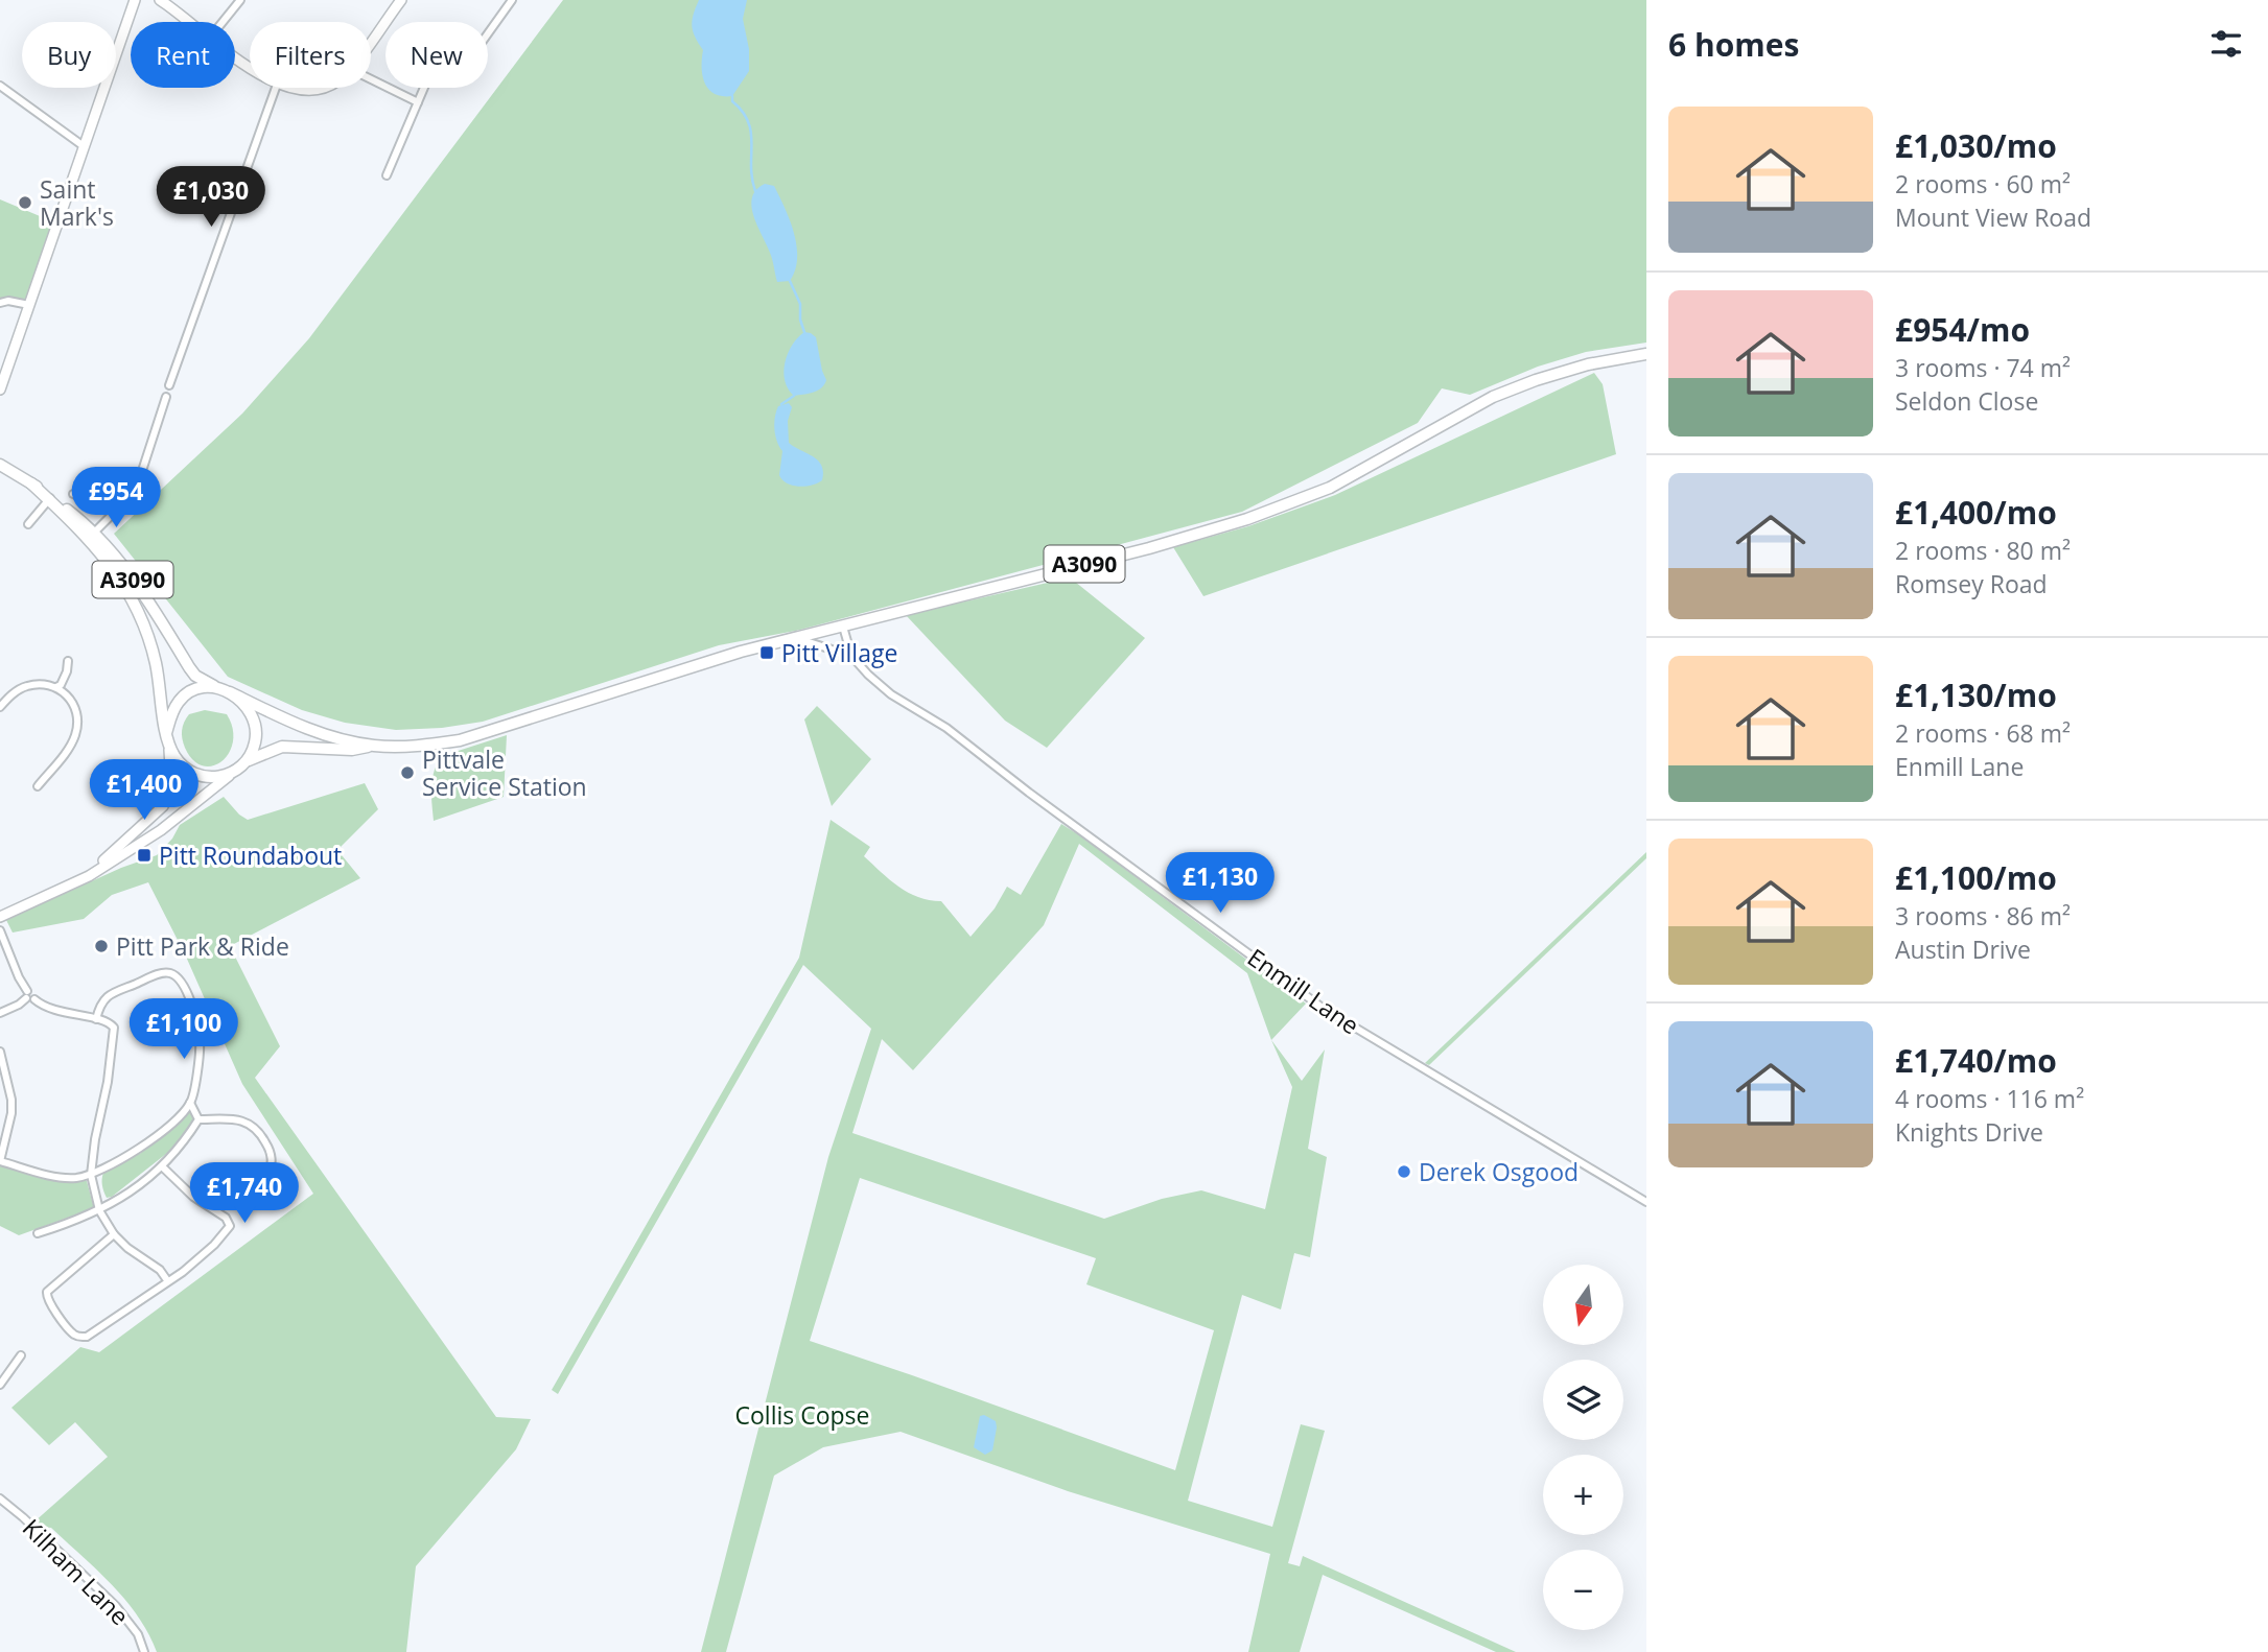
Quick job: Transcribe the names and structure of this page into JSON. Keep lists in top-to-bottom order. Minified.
{"streets":{"main road":["A3090"],"street":["Enmill Lane","Kilham Lane"]},"crossings":[["A3090","Enmill Lane"]],"parks":["Collis Copse"],"places":{"other":["Saint Mark's","Pittvale Service Station","Pitt Park & Ride","Derek Osgood"],"transit":["Pitt Village","Pitt Roundabout"]},"north":"bottom","page":{"heading":"6 homes","chip":["Buy","Rent","Filters","New"],"list":[{"name":"£1,030/mo","note":"2 rooms · 60 m² · Mount View Road"},{"name":"£954/mo","note":"3 rooms · 74 m² · Seldon Close"},{"name":"£1,400/mo","note":"2 rooms · 80 m² · Romsey Road"},{"name":"£1,130/mo","note":"2 rooms · 68 m² · Enmill Lane"},{"name":"£1,100/mo","note":"3 rooms · 86 m² · Austin Drive"},{"name":"£1,740/mo","note":"4 rooms · 116 m² · Knights Drive"}],"price":["£1,030","£954","£1,400","£1,130","£1,100","£1,740"],"map_buttons":["+","−"]}}
